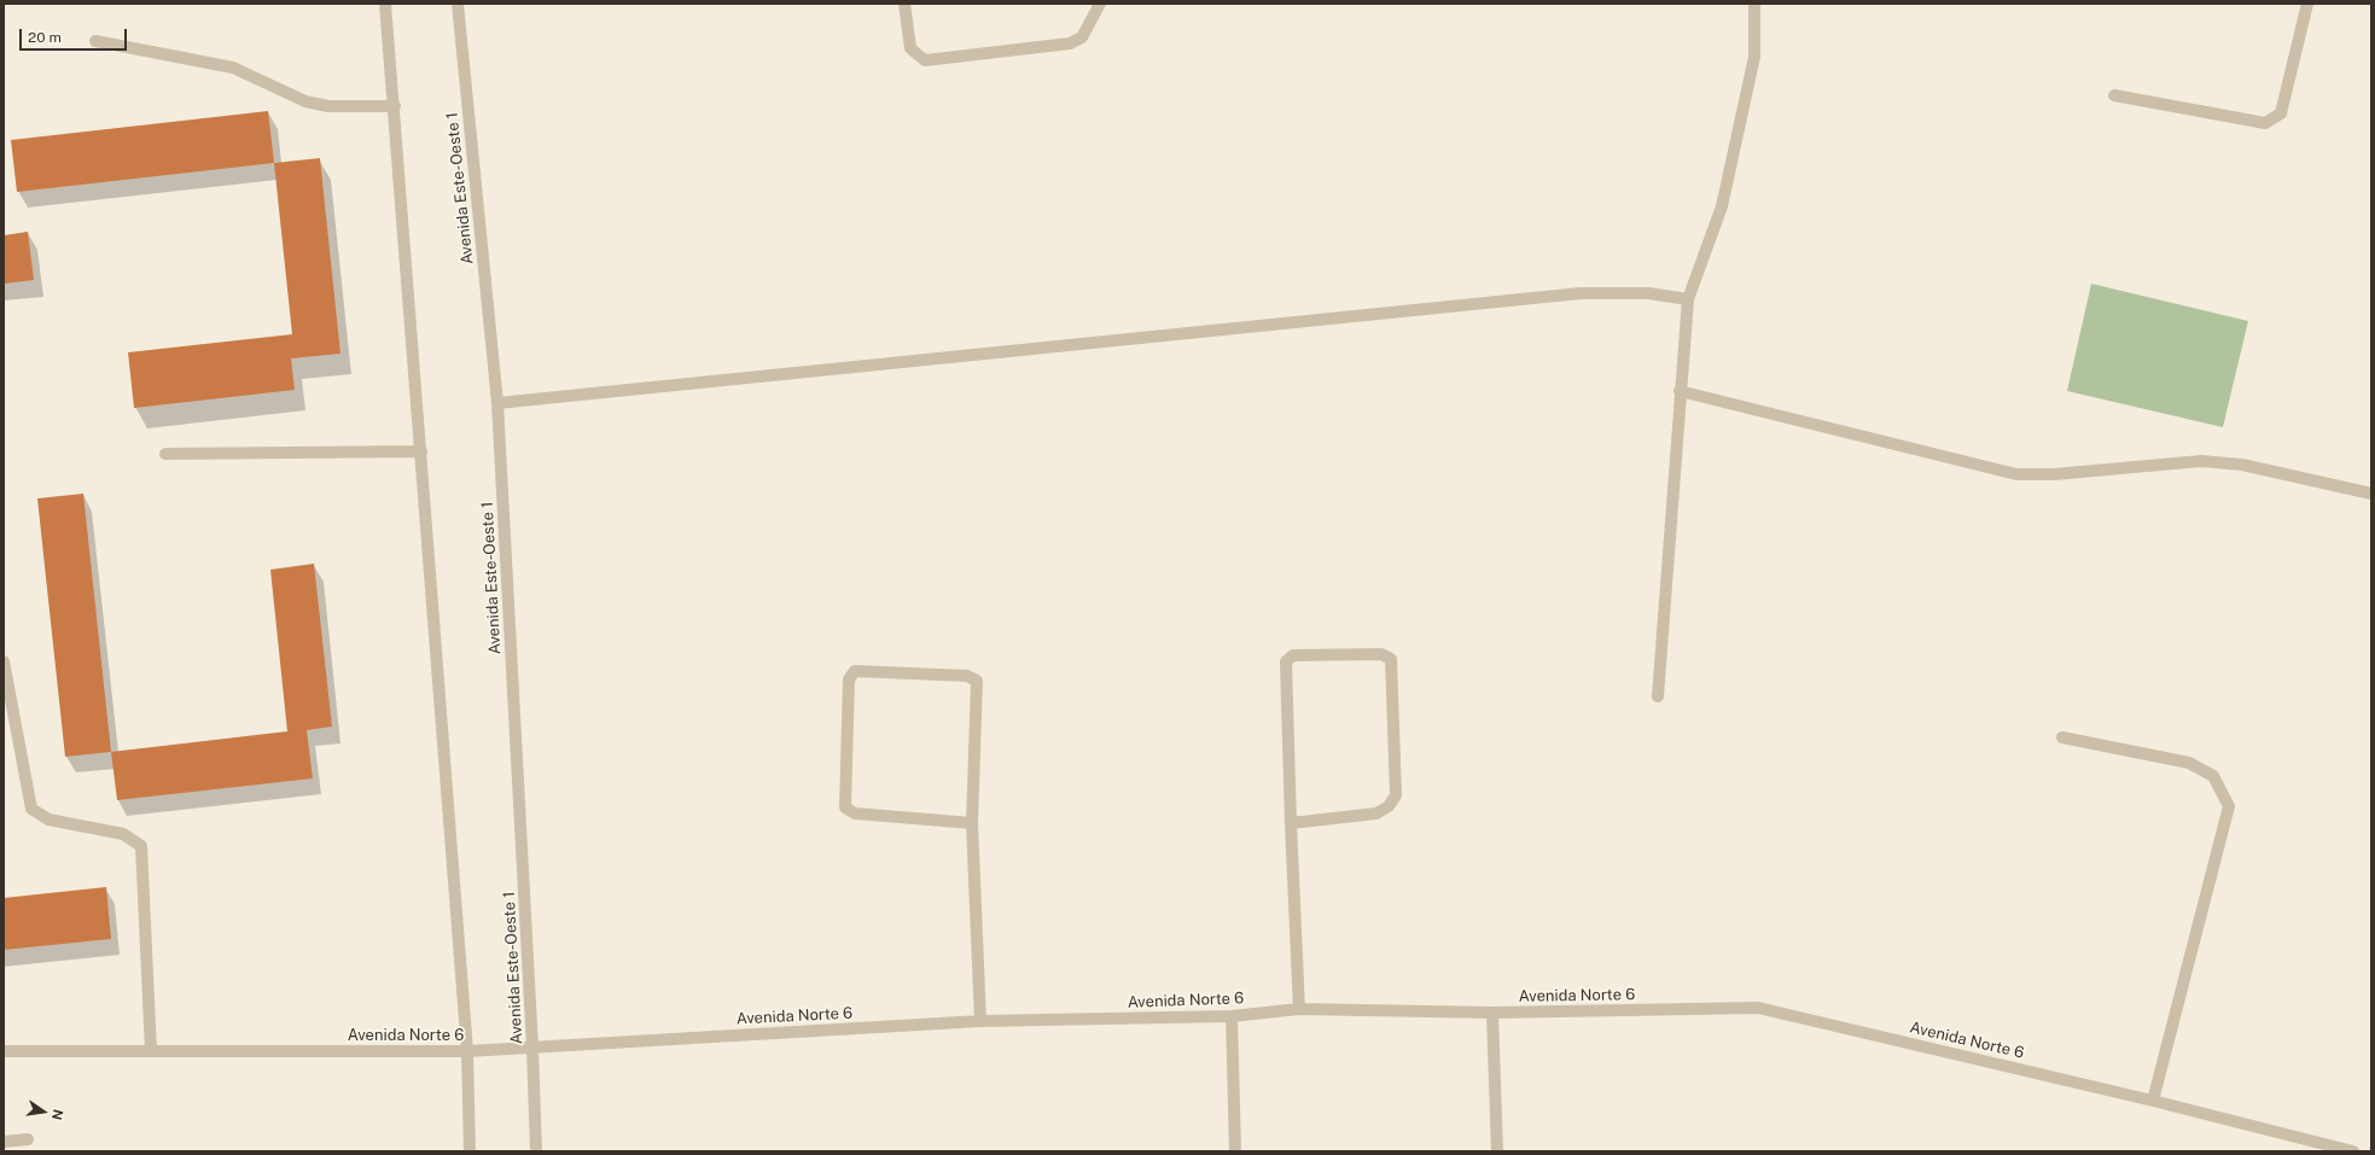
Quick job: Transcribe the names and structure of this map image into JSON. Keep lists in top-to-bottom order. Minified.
{"streets":{"street":["Avenida Este-Oeste 1","Avenida Norte 6"]},"crossings":[["Avenida Este-Oeste 1","Avenida Norte 6"]],"scale_bar":"20 m","north":"right"}
